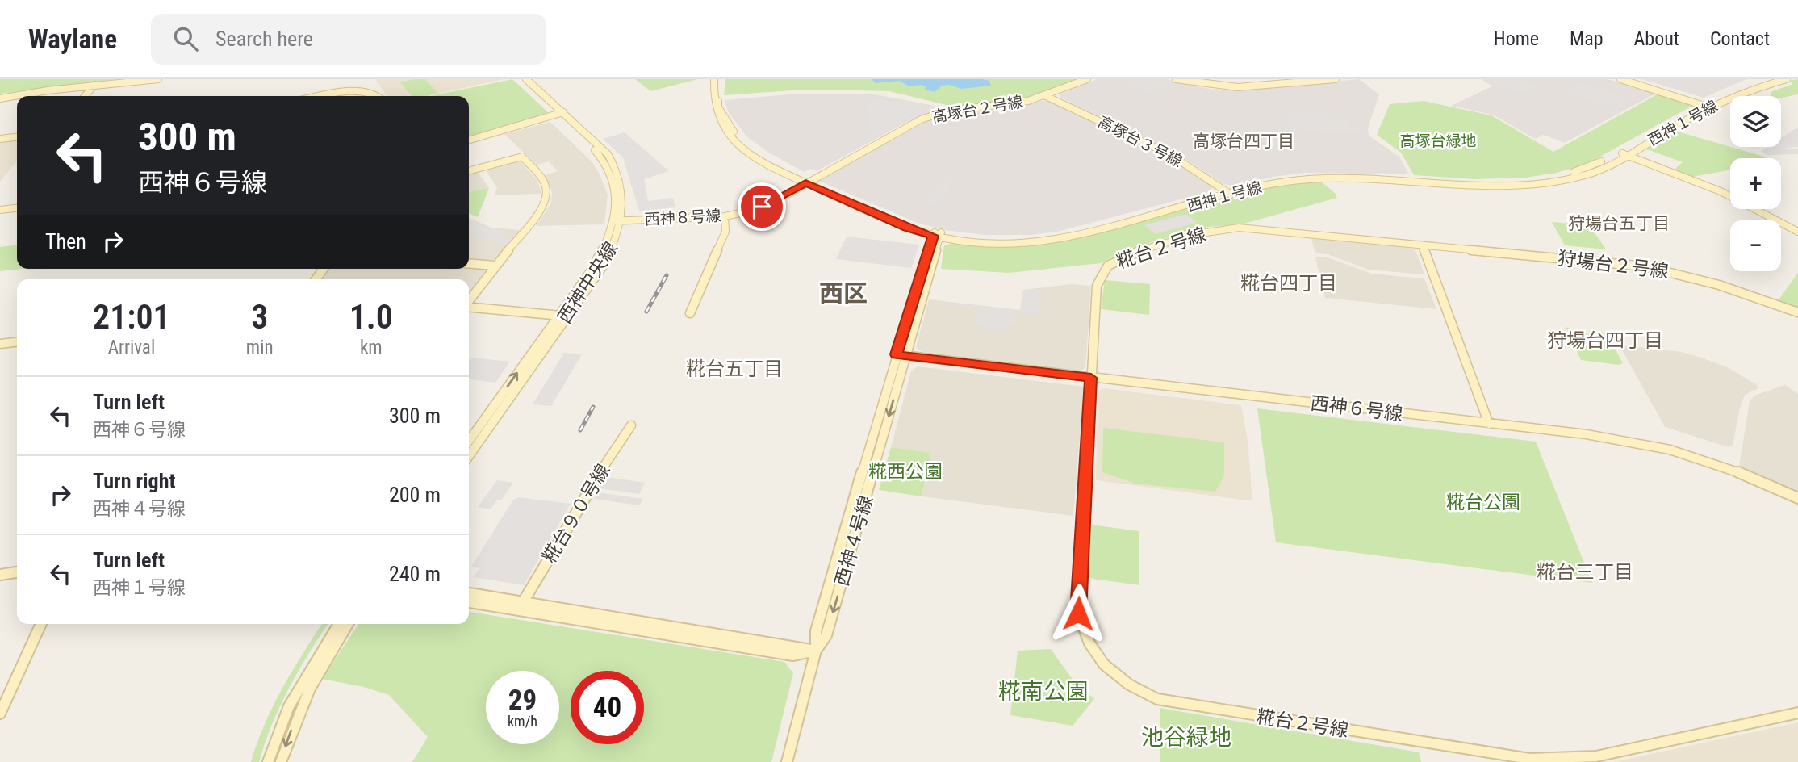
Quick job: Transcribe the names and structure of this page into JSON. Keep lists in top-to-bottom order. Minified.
{"streets":{"street":["高塚台２号線","西神１号線","高塚台３号線","西神８号線","糀台２号線","狩場台２号線","西神中央線","西神６号線","糀台９０号線","西神４号線"]},"crossings":[["高塚台２号線","西神１号線"],["高塚台２号線","高塚台３号線"],["高塚台２号線","西神８号線"],["西神１号線","高塚台３号線"],["西神１号線","西神８号線"],["西神１号線","西神４号線"],["西神８号線","西神中央線"],["糀台２号線","狩場台２号線"],["糀台２号線","西神６号線"],["西神６号線","西神４号線"]],"districts":["高塚台四丁目","狩場台五丁目","糀台四丁目","西区","狩場台四丁目","糀台五丁目","糀台三丁目"],"parks":["高塚台緑地","糀西公園","糀台公園","糀南公園","池谷緑地"],"page":{"header":"Waylane","search":"Search here","nav":["Home","Map","About","Contact"],"map_buttons":["+","−"],"turn":["300 m","西神６号線"],"then":"Then","eta":["21:01","Arrival","3","min","1.0","km"],"list":[{"name":"Turn left","note":"西神６号線","value":"300 m"},{"name":"Turn right","note":"西神４号線","value":"200 m"},{"name":"Turn left","note":"西神１号線","value":"240 m"}],"speed":"29 km/h","limit":"40"}}
